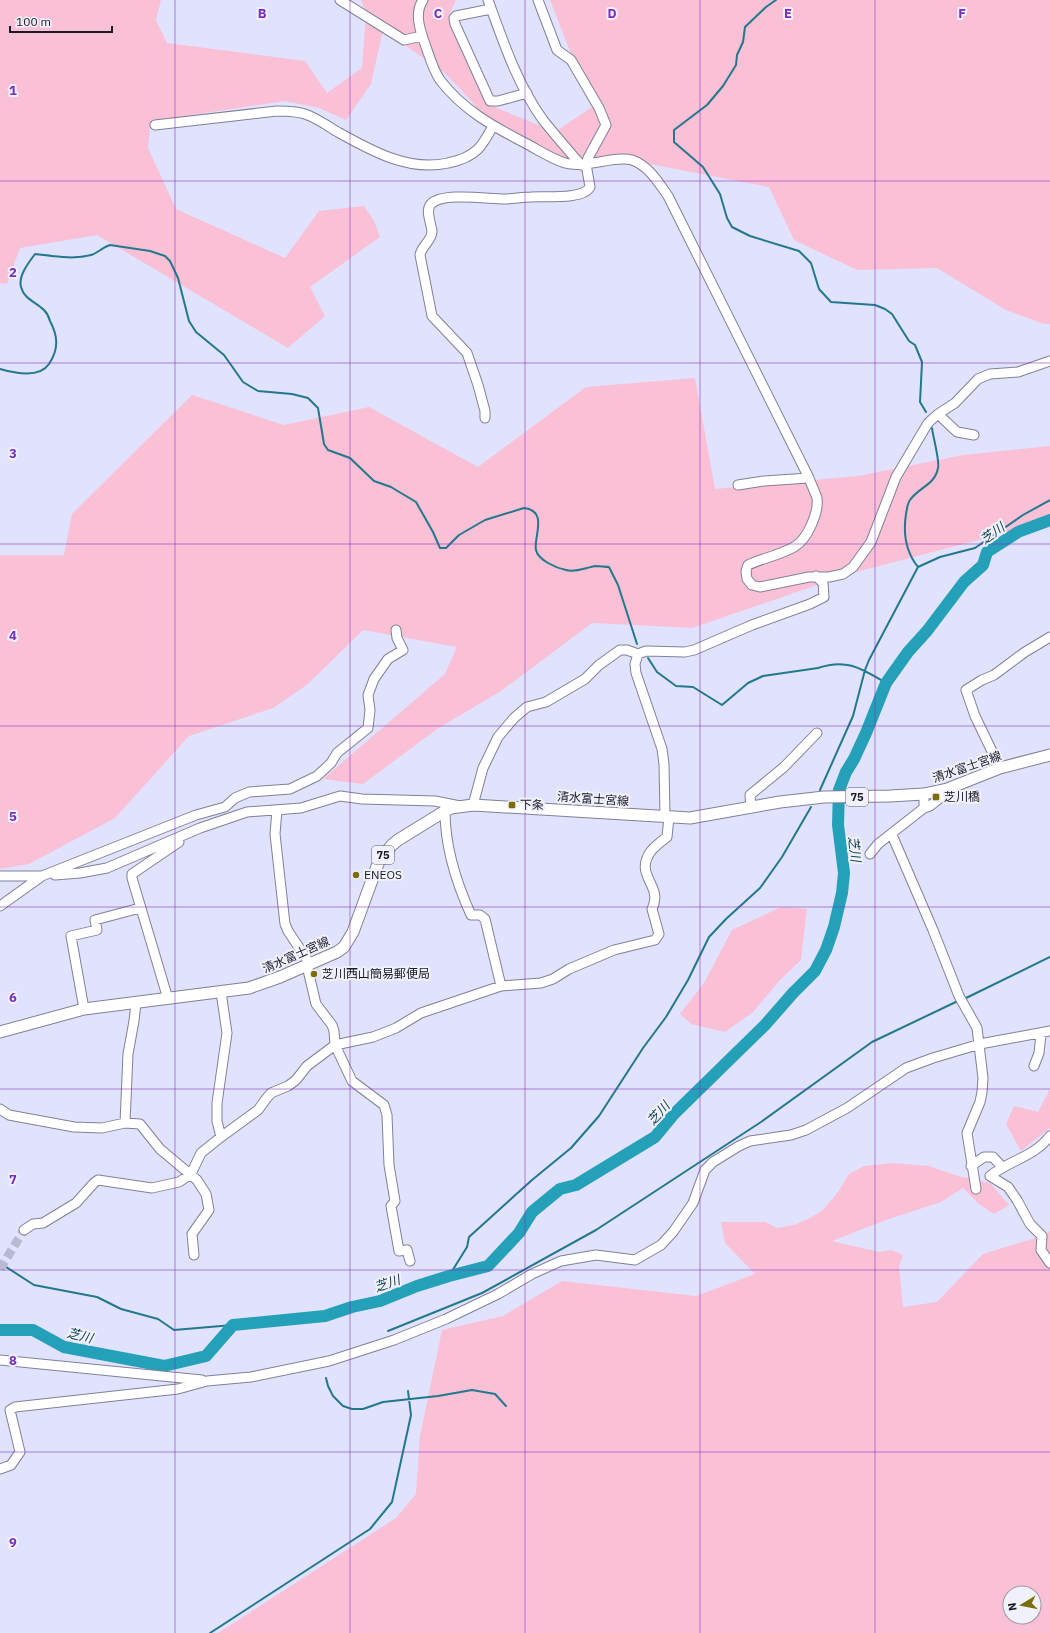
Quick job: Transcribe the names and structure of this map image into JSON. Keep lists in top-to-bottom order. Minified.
{"streets":{"main road":["清水富士宮線","75"]},"water":["芝川"],"places":{"transit":["芝川橋","下条"],"other":["ENEOS","芝川西山簡易郵便局"]},"scale_bar":"100 m","north":"left","grid":{"columns":["B","C","D","E","F"],"rows":["1","2","3","4","5","6","7","8","9"]}}
